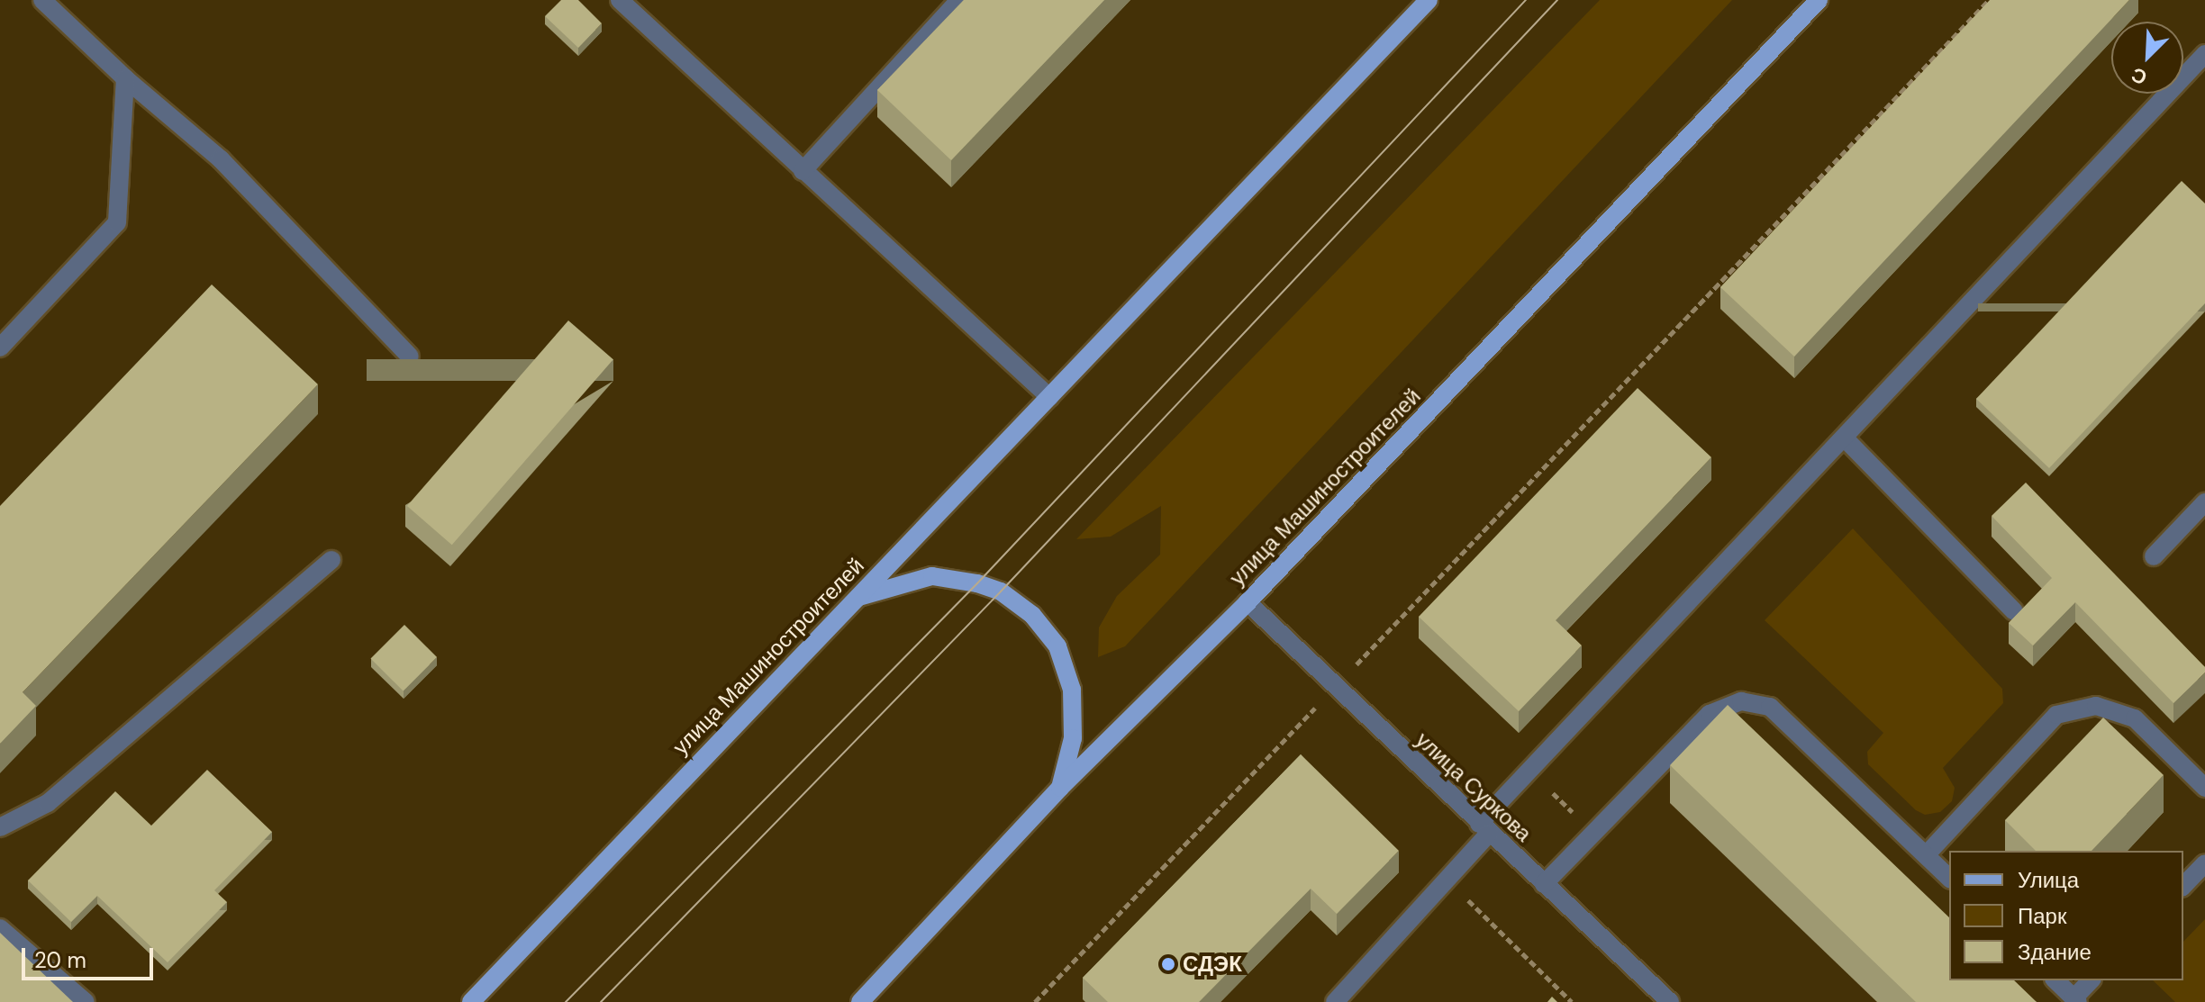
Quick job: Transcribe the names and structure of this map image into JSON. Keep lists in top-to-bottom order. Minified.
{"streets":{"main road":["улица Машиностроителей"],"street":["улица Суркова"]},"crossings":[["улица Машиностроителей","улица Суркова"]],"places":["СДЭК"],"legend":["Улица","Парк","Здание"],"scale_bar":"20 m","north":"bottom left"}
